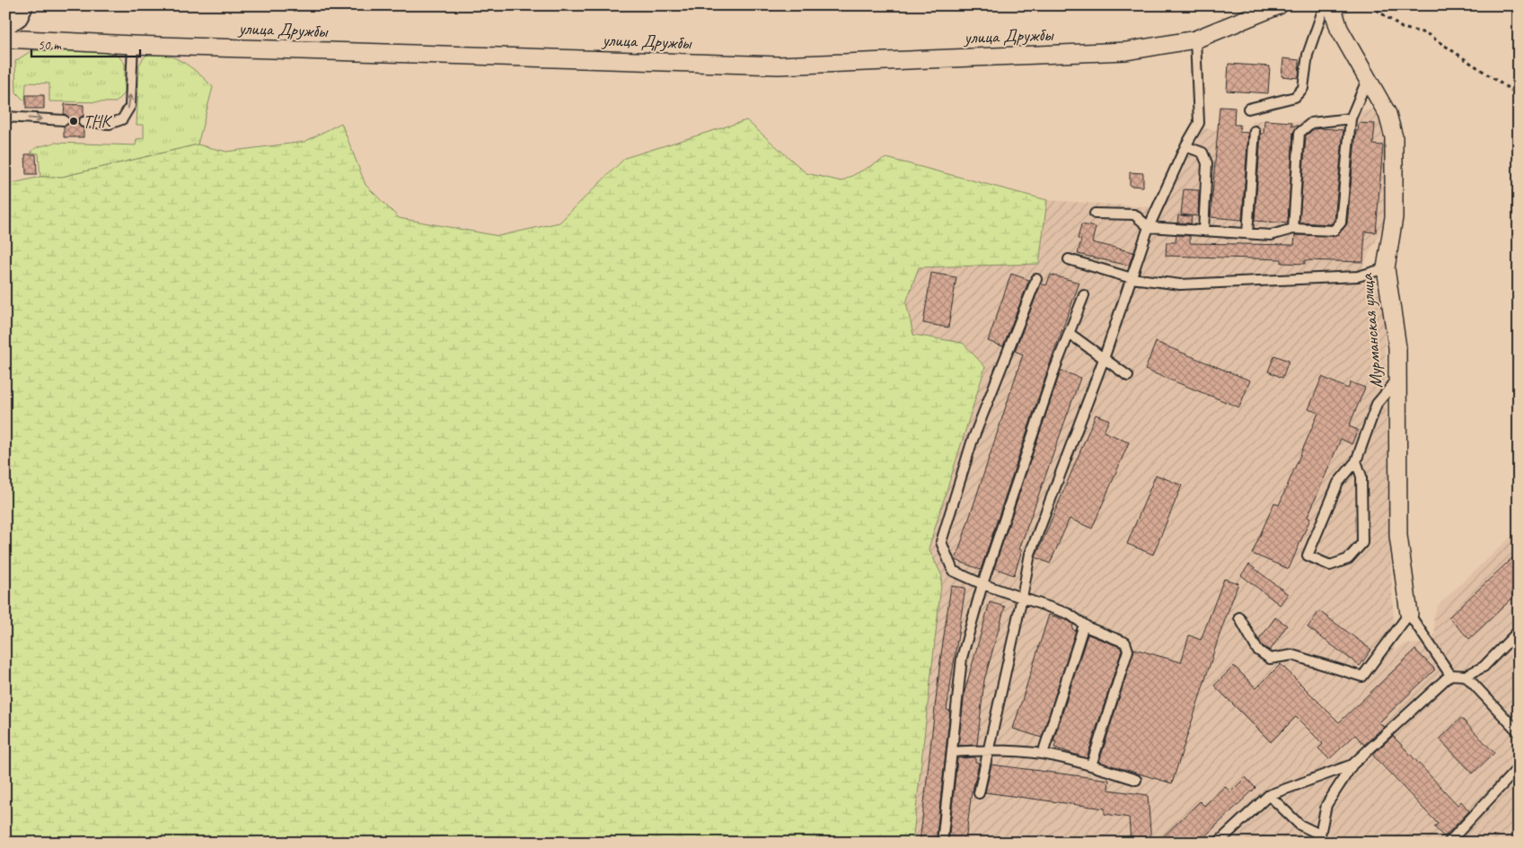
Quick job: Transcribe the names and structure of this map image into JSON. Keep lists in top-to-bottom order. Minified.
{"streets":{"street":["улица Дружбы","Мурманская улица"]},"places":["ТНК"],"scale_bar":"50 m"}
